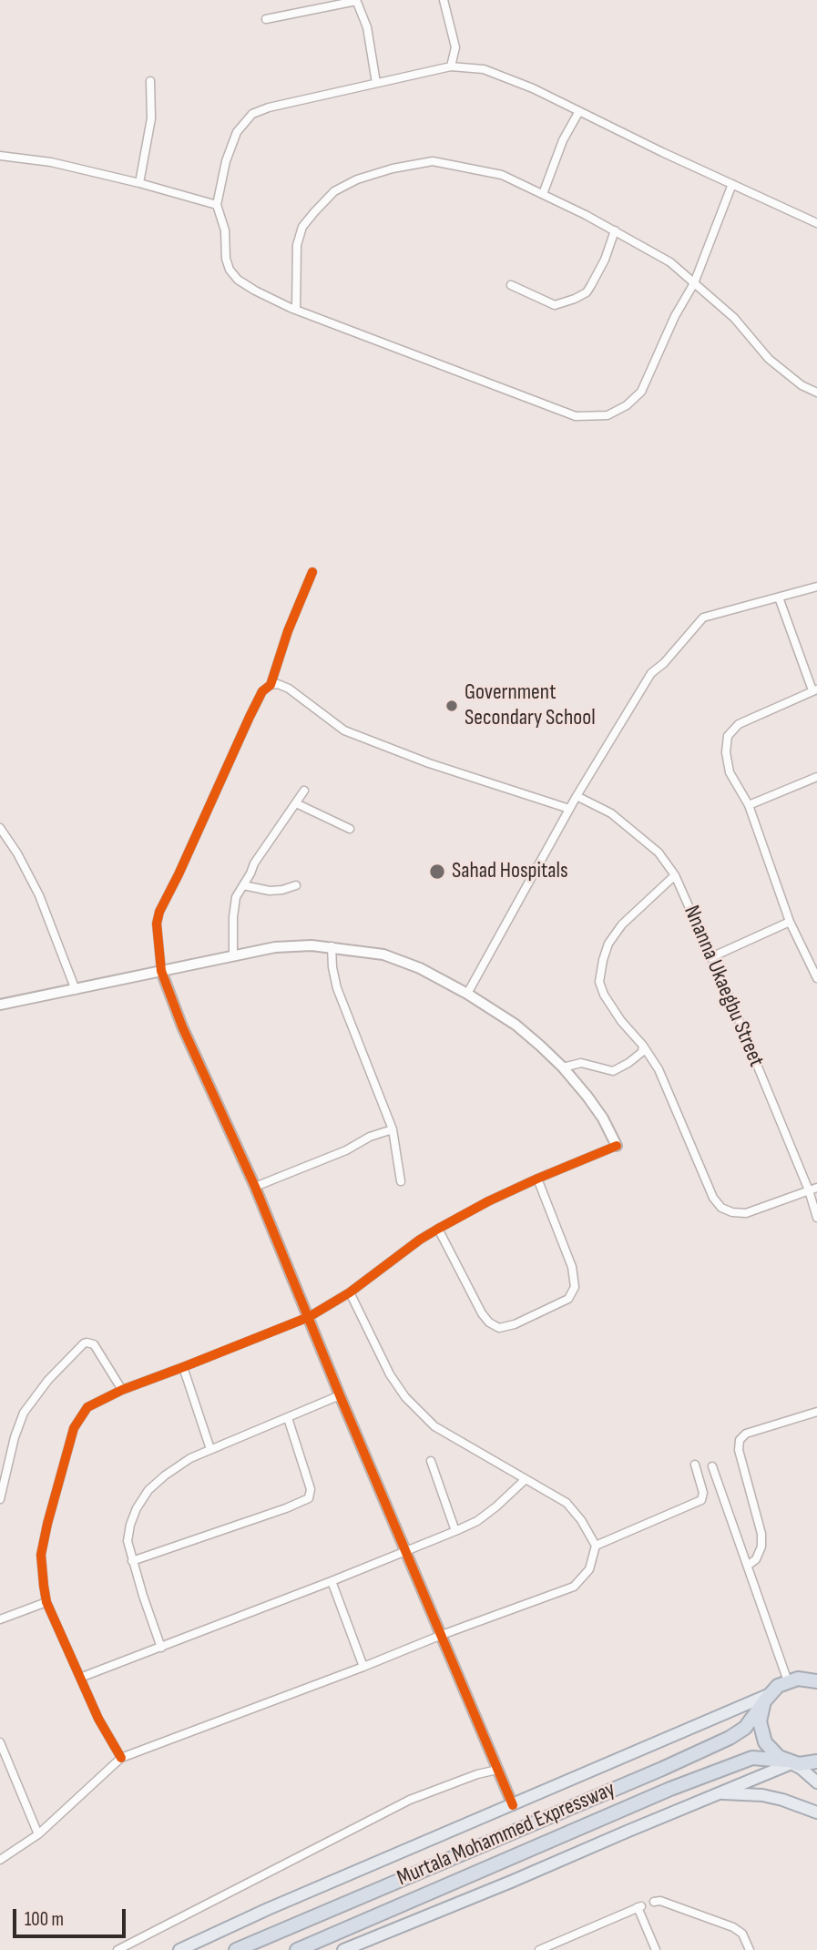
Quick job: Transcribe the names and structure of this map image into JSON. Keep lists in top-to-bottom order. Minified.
{"streets":{"highway":["Murtala Mohammed Expressway"],"street":["Nnanna Ukaegbu Street"]},"places":["Government Secondary School","Sahad Hospitals"],"scale_bar":"100 m"}
